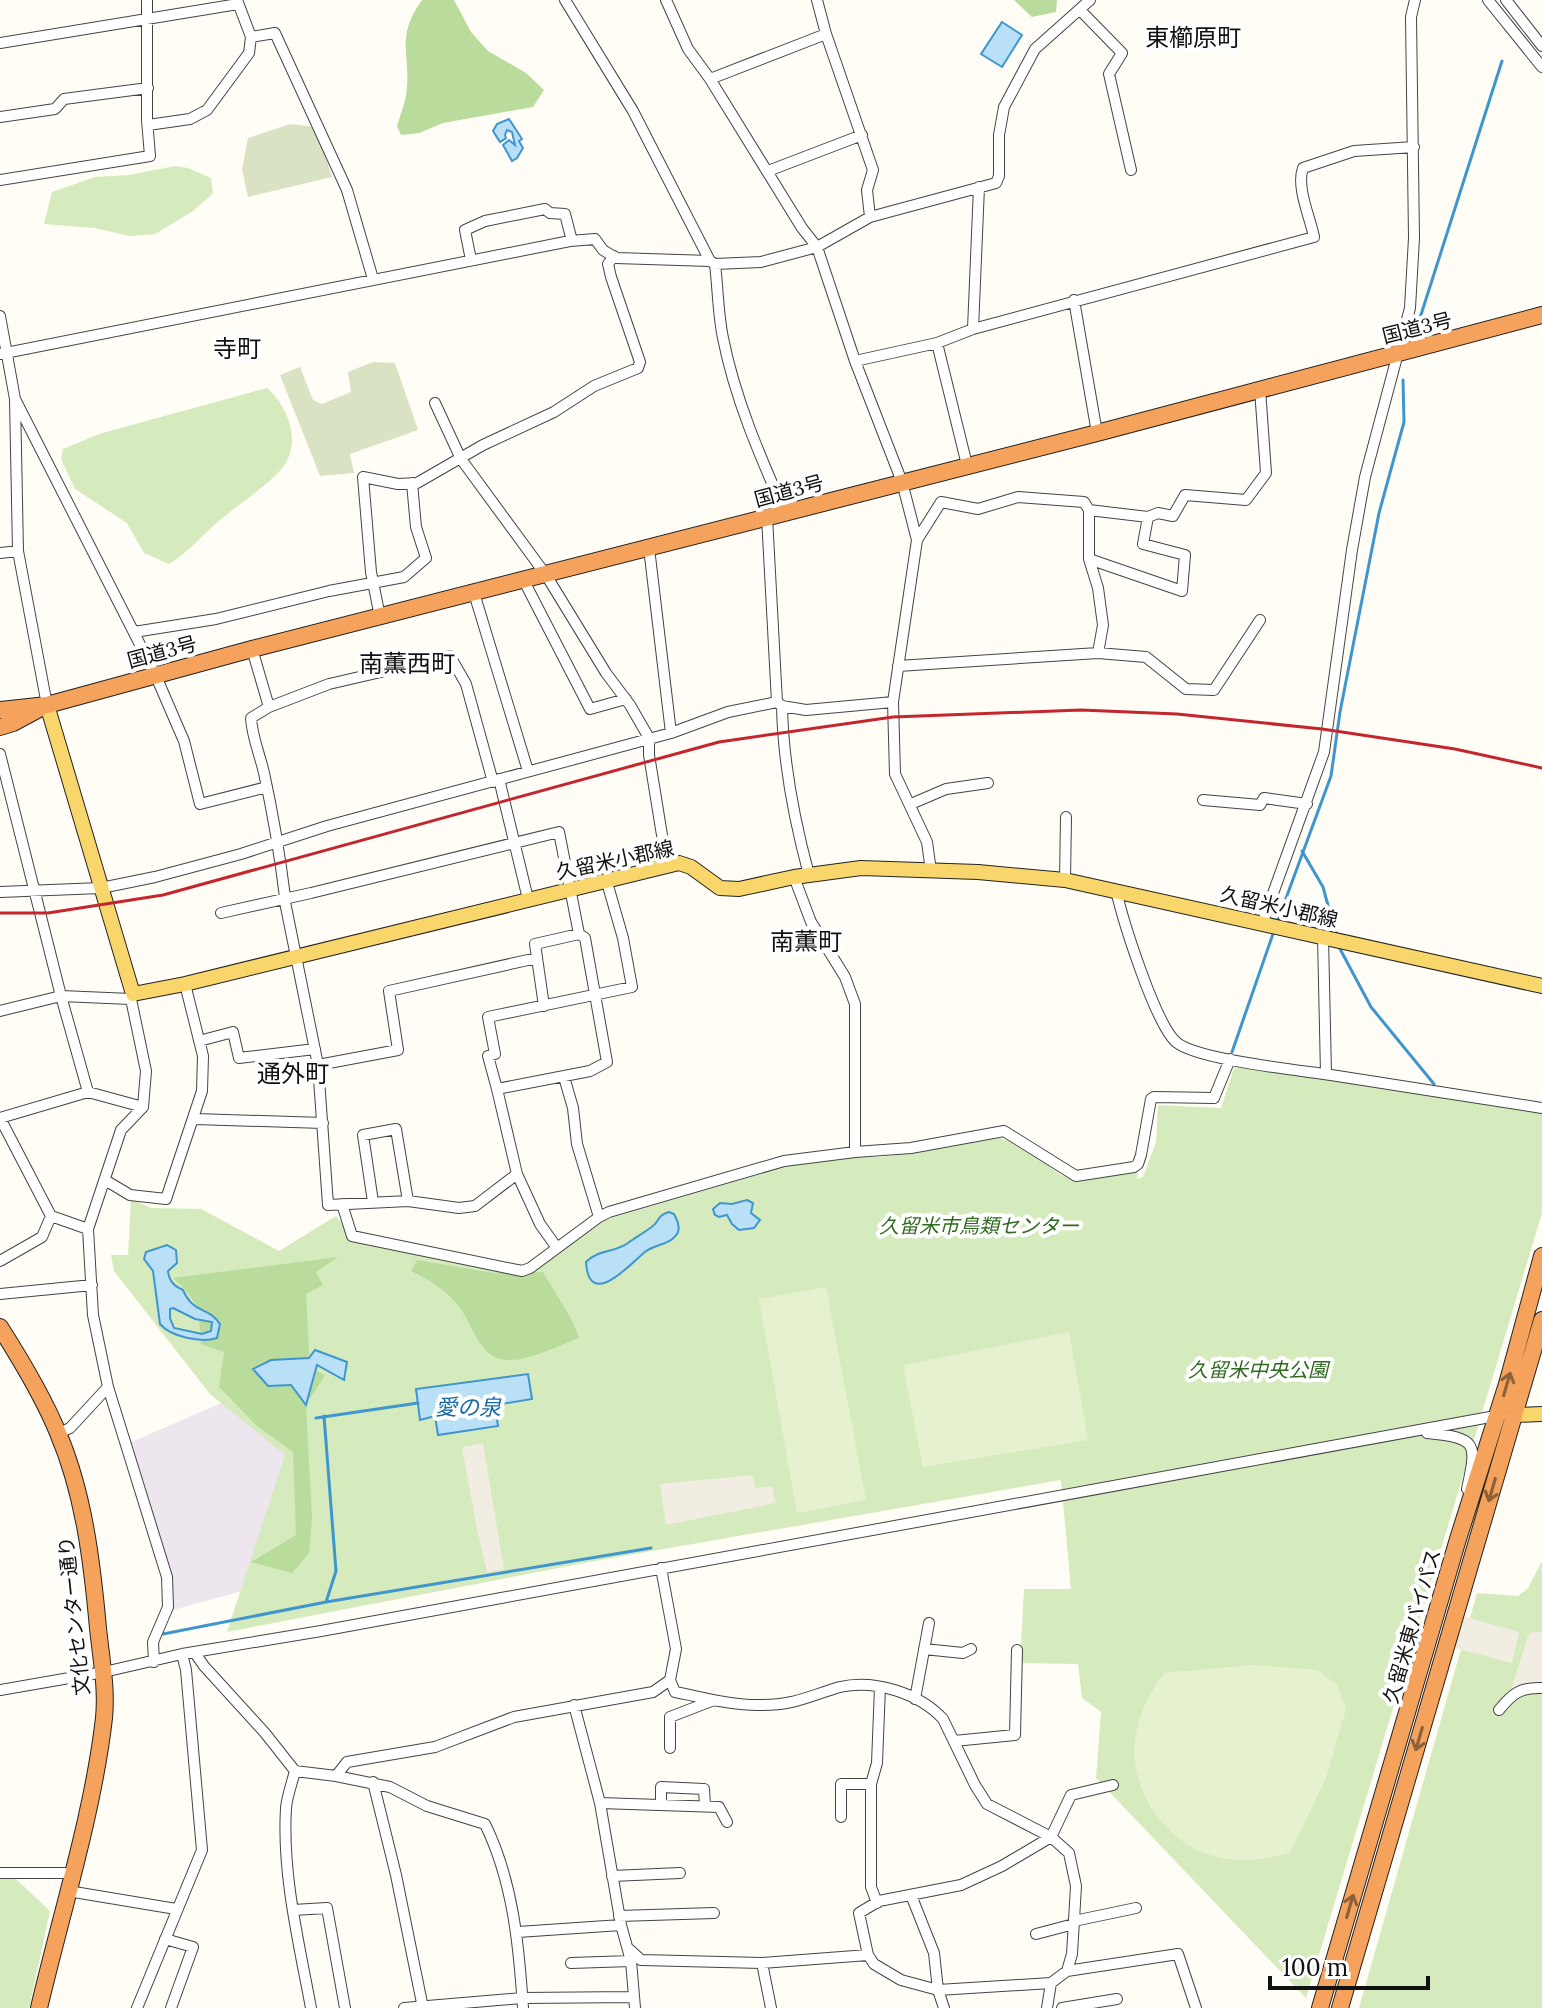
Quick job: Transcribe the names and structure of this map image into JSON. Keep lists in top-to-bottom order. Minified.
{"streets":{"highway":["国道3号","文化センター通り","久留米東バイパス"],"main road":["久留米小郡線"]},"districts":["東櫛原町","寺町","南薫西町","南薫町","通外町"],"water":["愛の泉"],"parks":["久留米市鳥類センター","久留米中央公園"],"scale_bar":"100 m"}
